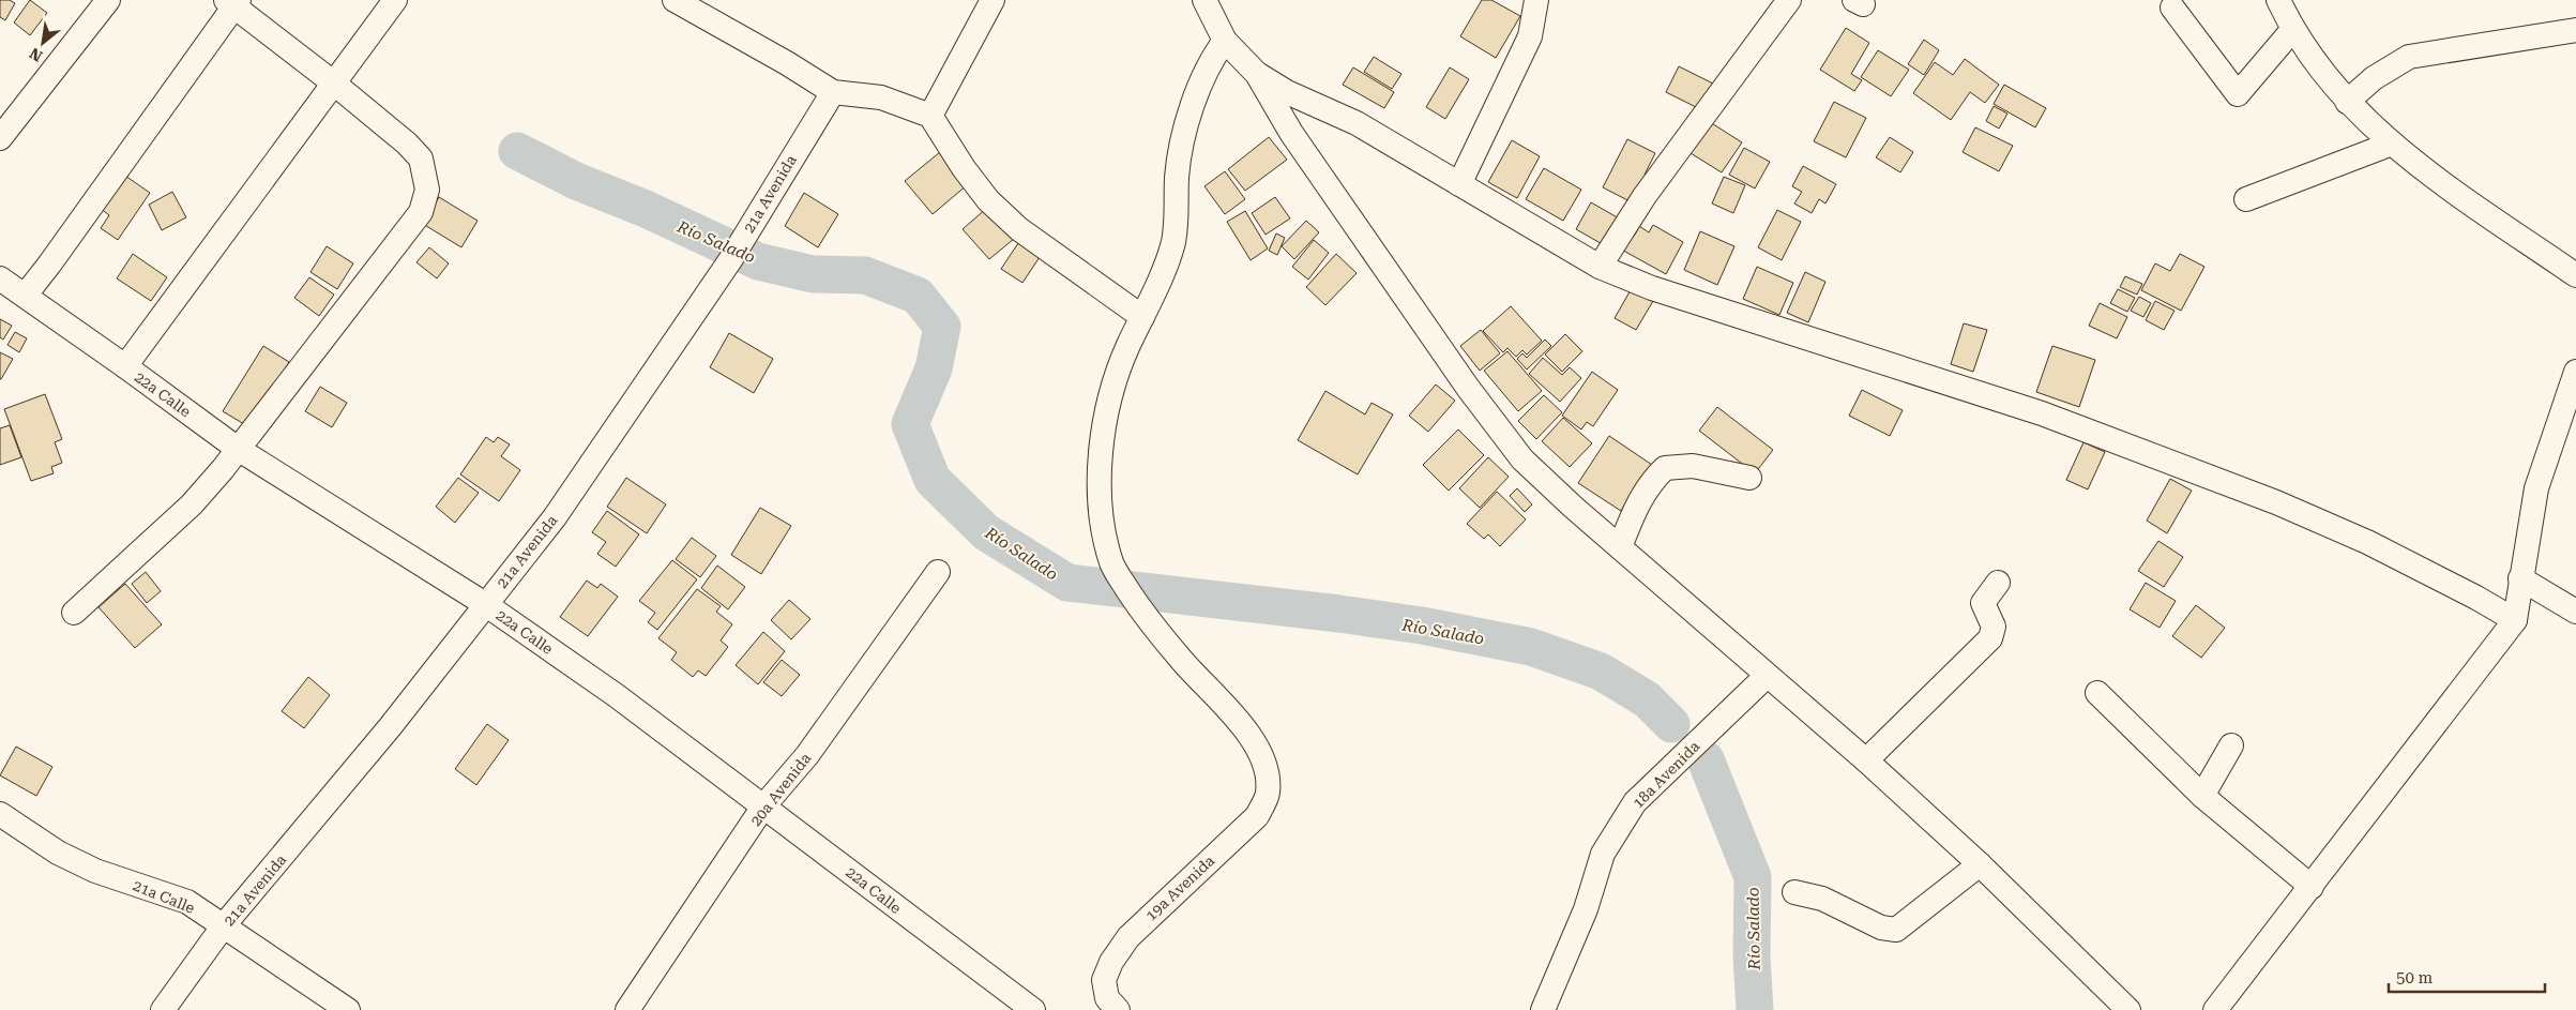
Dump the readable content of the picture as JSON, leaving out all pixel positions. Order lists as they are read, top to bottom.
{
  "streets": {
    "street": [
      "21a Avenida",
      "22a Calle",
      "18a Avenida",
      "20a Avenida",
      "19a Avenida",
      "21a Calle"
    ]
  },
  "crossings": [
    ["21a Avenida", "22a Calle"],
    ["21a Avenida", "21a Calle"],
    ["22a Calle", "20a Avenida"]
  ],
  "water": ["Río Salado"],
  "scale_bar": "50 m",
  "north": "bottom left"
}
